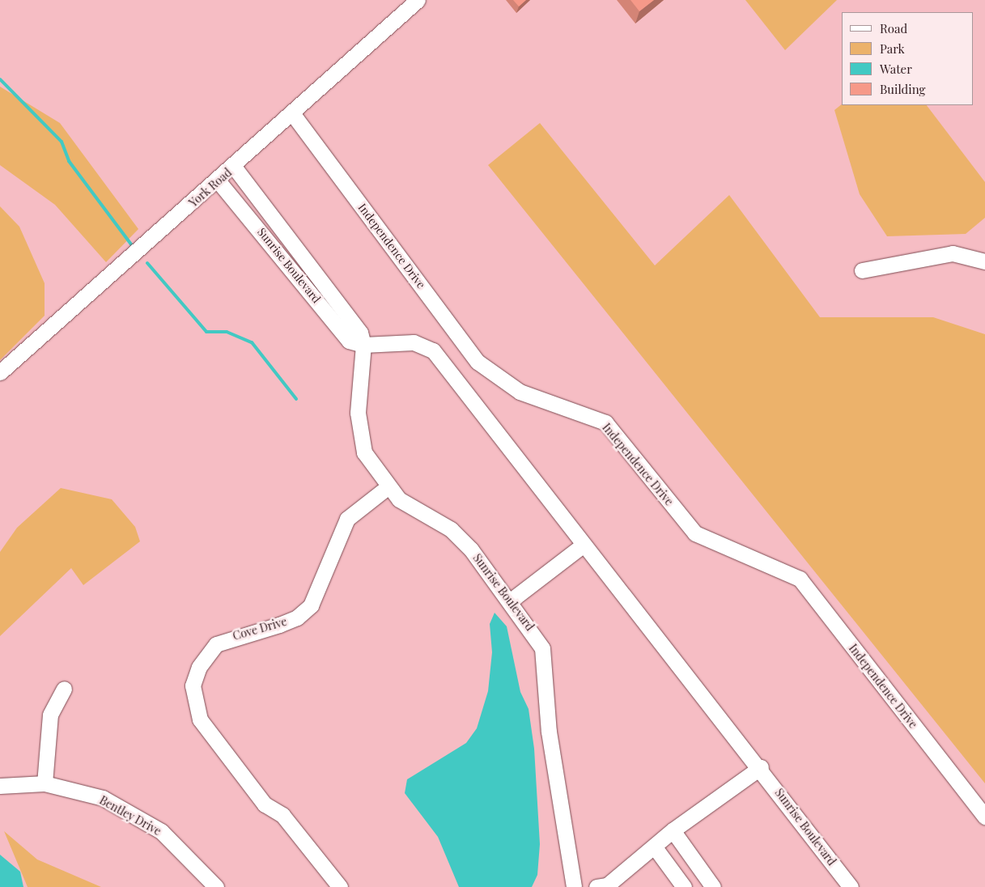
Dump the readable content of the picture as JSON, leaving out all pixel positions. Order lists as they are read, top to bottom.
{
  "streets": {
    "street": [
      "York Road",
      "Independence Drive",
      "Sunrise Boulevard",
      "Cove Drive",
      "Bentley Drive"
    ]
  },
  "crossings": [
    ["York Road", "Independence Drive"],
    ["York Road", "Sunrise Boulevard"],
    ["Sunrise Boulevard", "Cove Drive"]
  ],
  "legend": [
    "Road",
    "Park",
    "Water",
    "Building"
  ]
}
